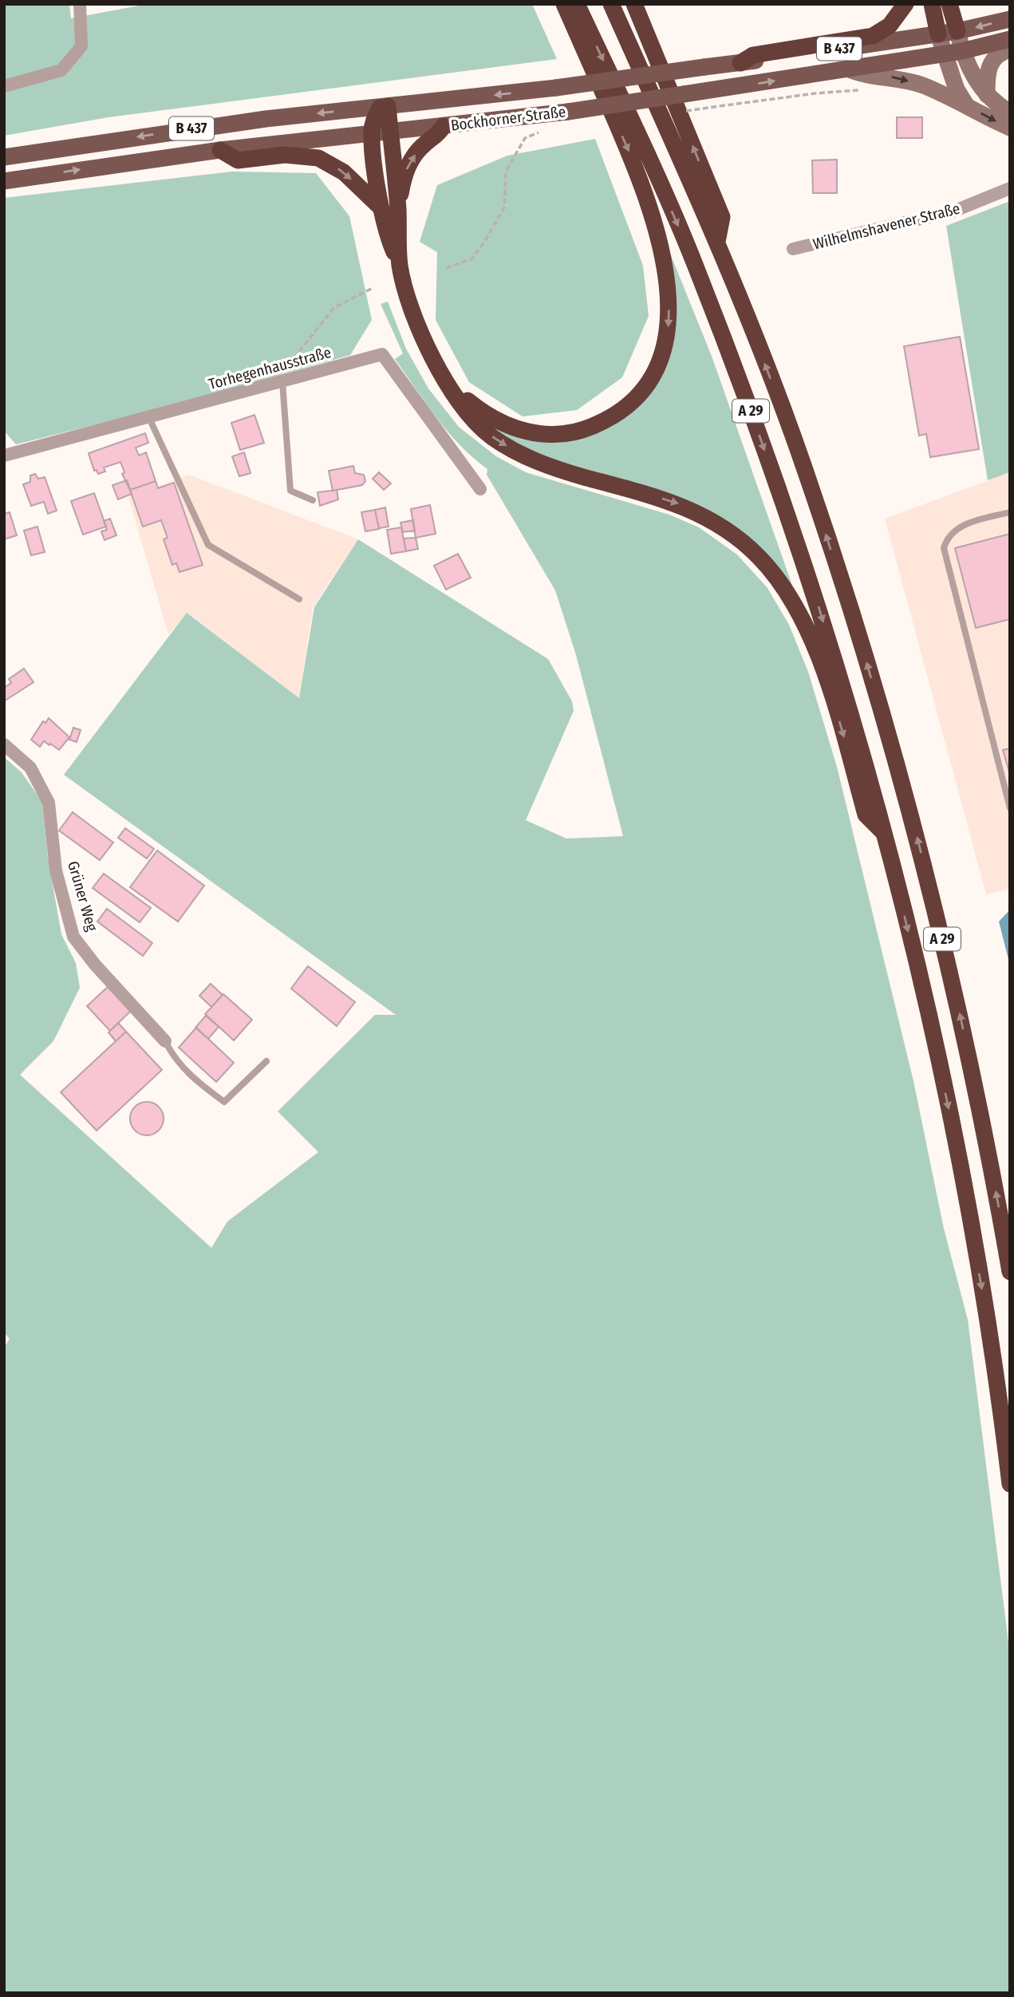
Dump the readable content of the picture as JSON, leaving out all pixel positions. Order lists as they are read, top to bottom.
{
  "streets": {
    "highway": ["A 29"],
    "main road": ["B 437", "Bockhorner Straße"],
    "street": ["Wilhelmshavener Straße", "Torhegenhausstraße", "Grüner Weg"]
  }
}
